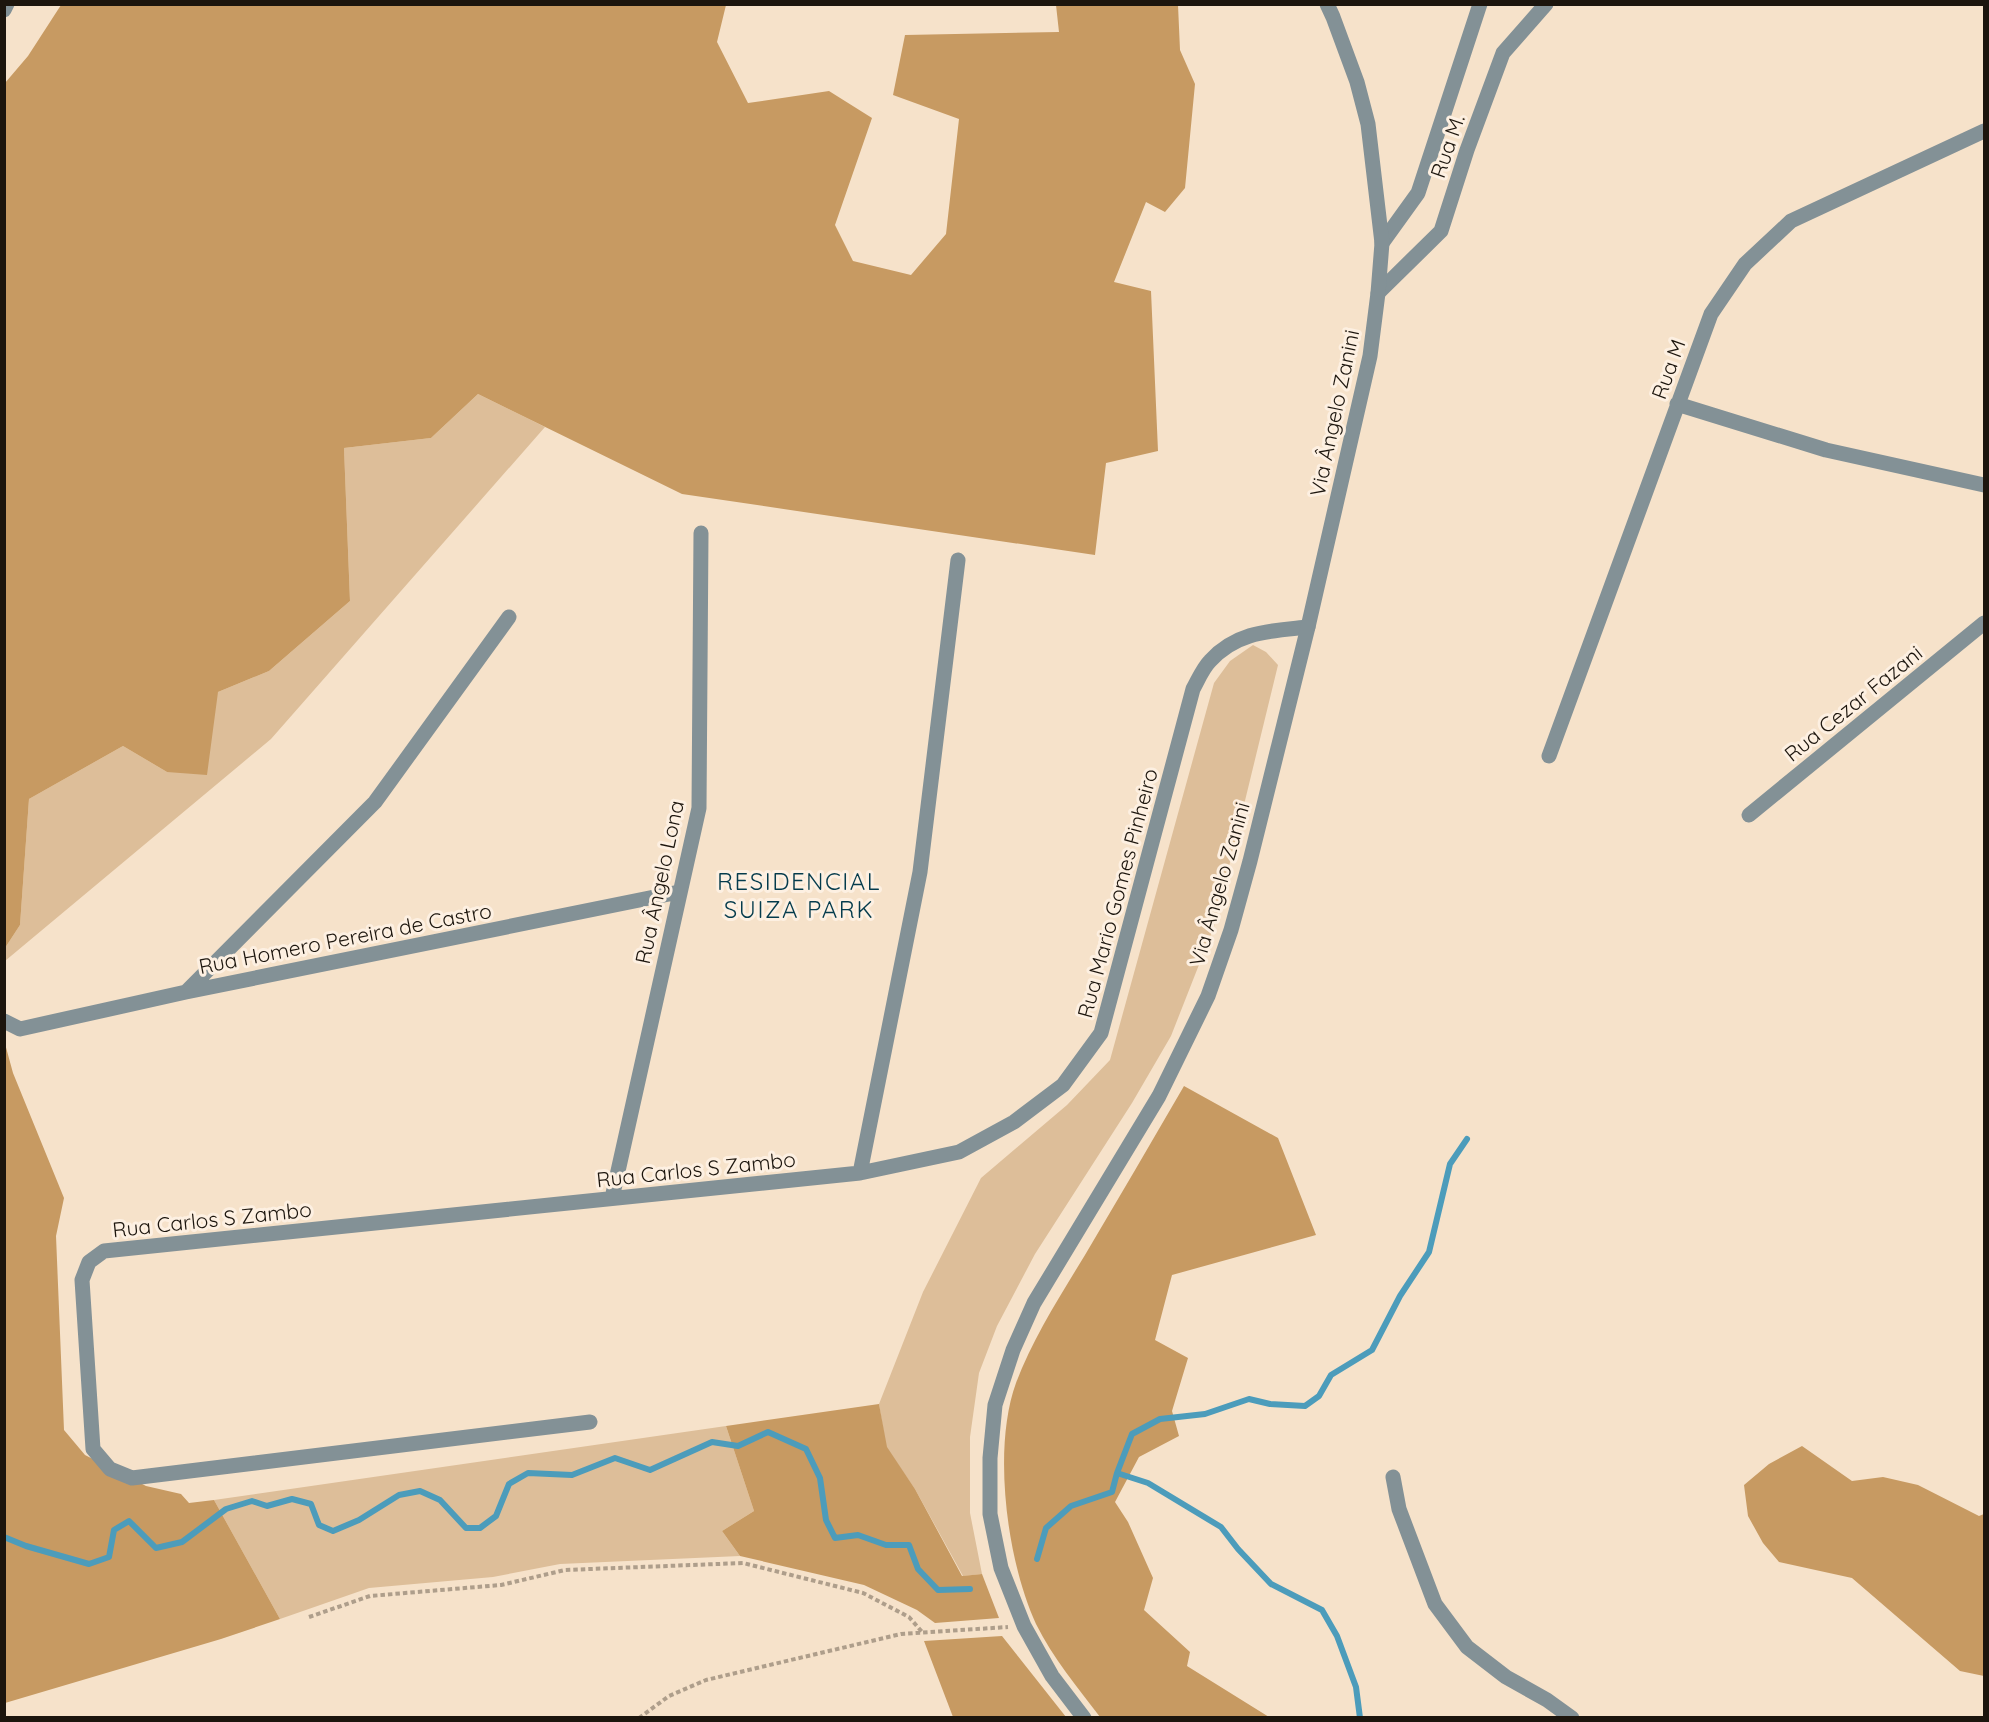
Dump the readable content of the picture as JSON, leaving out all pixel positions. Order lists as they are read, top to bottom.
{
  "streets": {
    "street": [
      "Rua M.",
      "Rua M",
      "Via Ângelo Zanini",
      "Rua Cezar Fazani",
      "Rua Ângelo Lona",
      "Rua Mario Gomes Pinheiro",
      "Rua Homero Pereira de Castro",
      "Rua Carlos S Zambo"
    ]
  },
  "crossings": [
    ["Rua M.", "Via Ângelo Zanini"],
    ["Via Ângelo Zanini", "Rua Mario Gomes Pinheiro"],
    ["Rua Ângelo Lona", "Rua Homero Pereira de Castro"],
    ["Rua Ângelo Lona", "Rua Carlos S Zambo"],
    ["Rua Mario Gomes Pinheiro", "Rua Carlos S Zambo"]
  ],
  "districts": ["RESIDENCIAL SUIZA PARK"]
}
